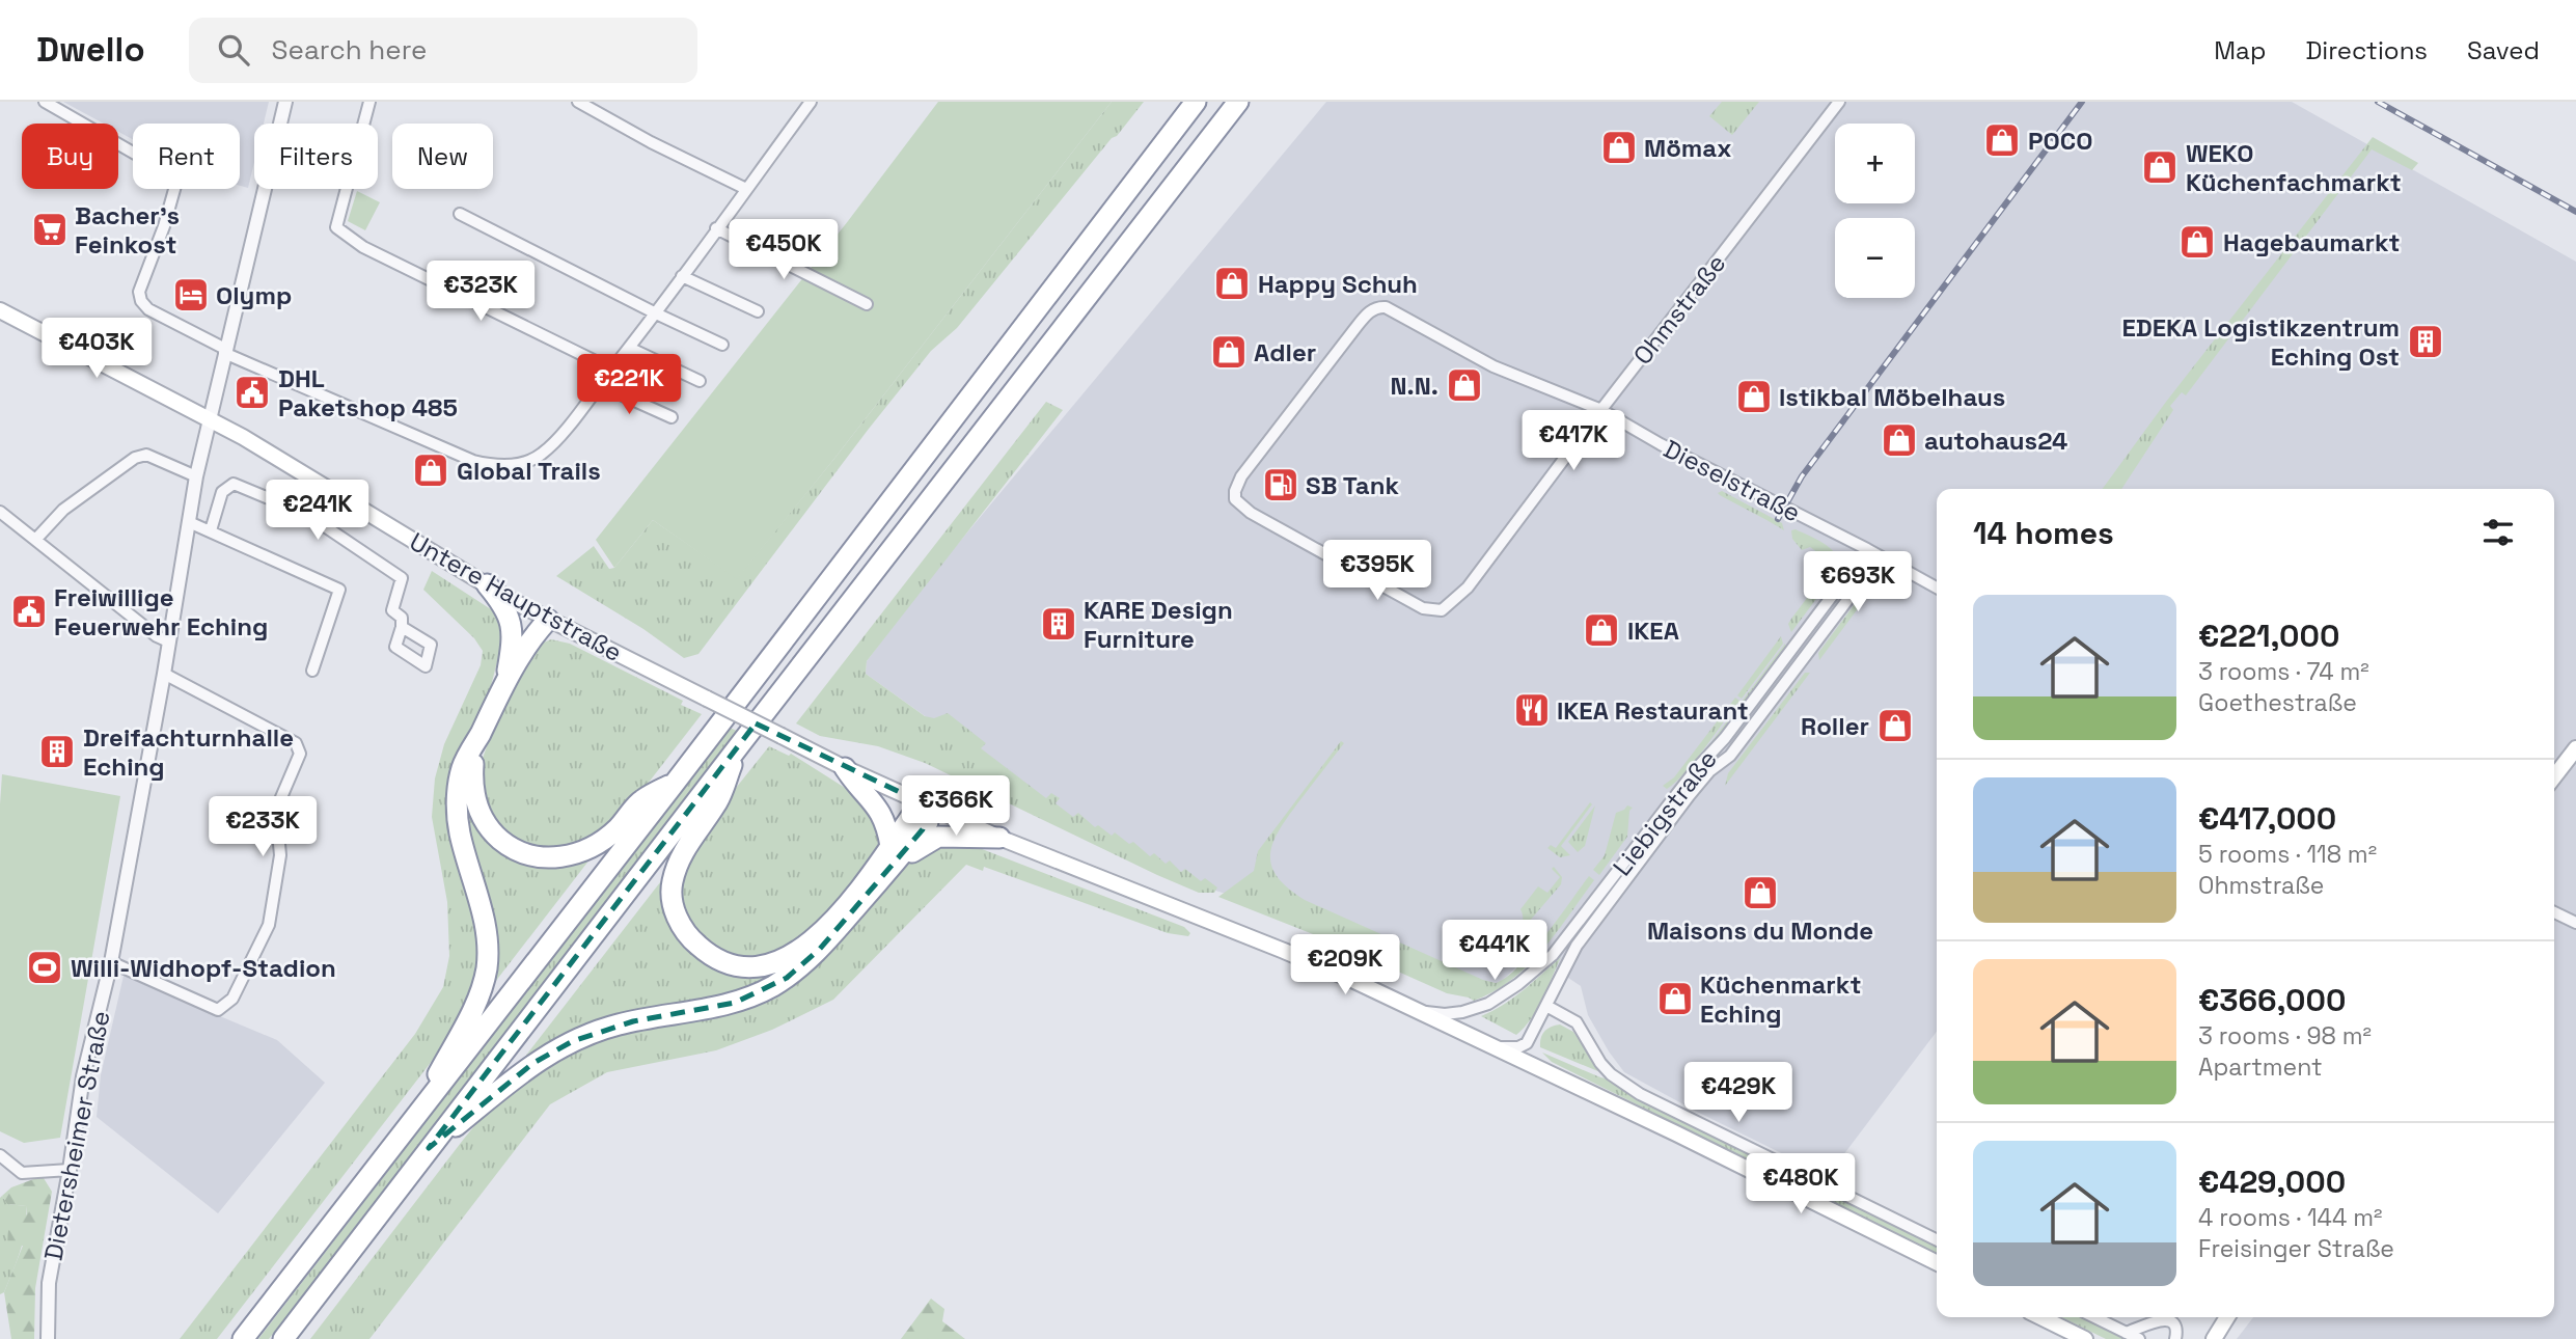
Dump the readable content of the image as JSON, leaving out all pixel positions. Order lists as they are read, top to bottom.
{
  "streets": {
    "main road": ["Untere Hauptstraße"],
    "street": [
      "Ohmstraße",
      "Dieselstraße",
      "Liebigstraße",
      "Dietersheimer Straße"
    ]
  },
  "crossings": [
    ["Ohmstraße", "Dieselstraße"],
    ["Dieselstraße", "Liebigstraße"],
    ["Untere Hauptstraße", "Liebigstraße"],
    ["Untere Hauptstraße", "Dietersheimer Straße"]
  ],
  "places": {
    "shop": [
      "POCO",
      "Mömax",
      "WEKO Küchenfachmarkt",
      "Hagebaumarkt",
      "Happy Schuh",
      "Adler",
      "N.N.",
      "Istikbal Möbelhaus",
      "autohaus24",
      "Global Trails",
      "IKEA",
      "Roller",
      "Maisons du Monde",
      "Küchenmarkt Eching"
    ],
    "supermarket": ["Bacher's Feinkost"],
    "hotel": ["Olymp"],
    "building": ["EDEKA Logistikzentrum Eching Ost", "KARE Design Furniture", "Dreifachturnhalle Eching"],
    "public building": ["DHL Paketshop 485", "Freiwillige Feuerwehr Eching"],
    "fuel station": ["SB Tank"],
    "restaurant": ["IKEA Restaurant"],
    "sports": ["Willi-Widhopf-Stadion"]
  },
  "page": {
    "header": "Dwello",
    "search": "Search here",
    "nav": ["Map", "Directions", "Saved"],
    "map_buttons": ["+", "−"],
    "chip": [
      "Buy",
      "Rent",
      "Filters",
      "New"
    ],
    "price": [
      "€450K",
      "€323K",
      "€403K",
      "€221K",
      "€417K",
      "€241K",
      "€395K",
      "€693K",
      "€366K",
      "€233K",
      "€441K",
      "€209K",
      "€429K",
      "€480K"
    ],
    "heading": "14 homes",
    "list": [
      {
        "name": "€221,000",
        "note": "3 rooms · 74 m² · Goethestraße"
      },
      {
        "name": "€417,000",
        "note": "5 rooms · 118 m² · Ohmstraße"
      },
      {
        "name": "€366,000",
        "note": "3 rooms · 98 m² · Apartment"
      },
      {
        "name": "€429,000",
        "note": "4 rooms · 144 m² · Freisinger Straße"
      }
    ]
  }
}
